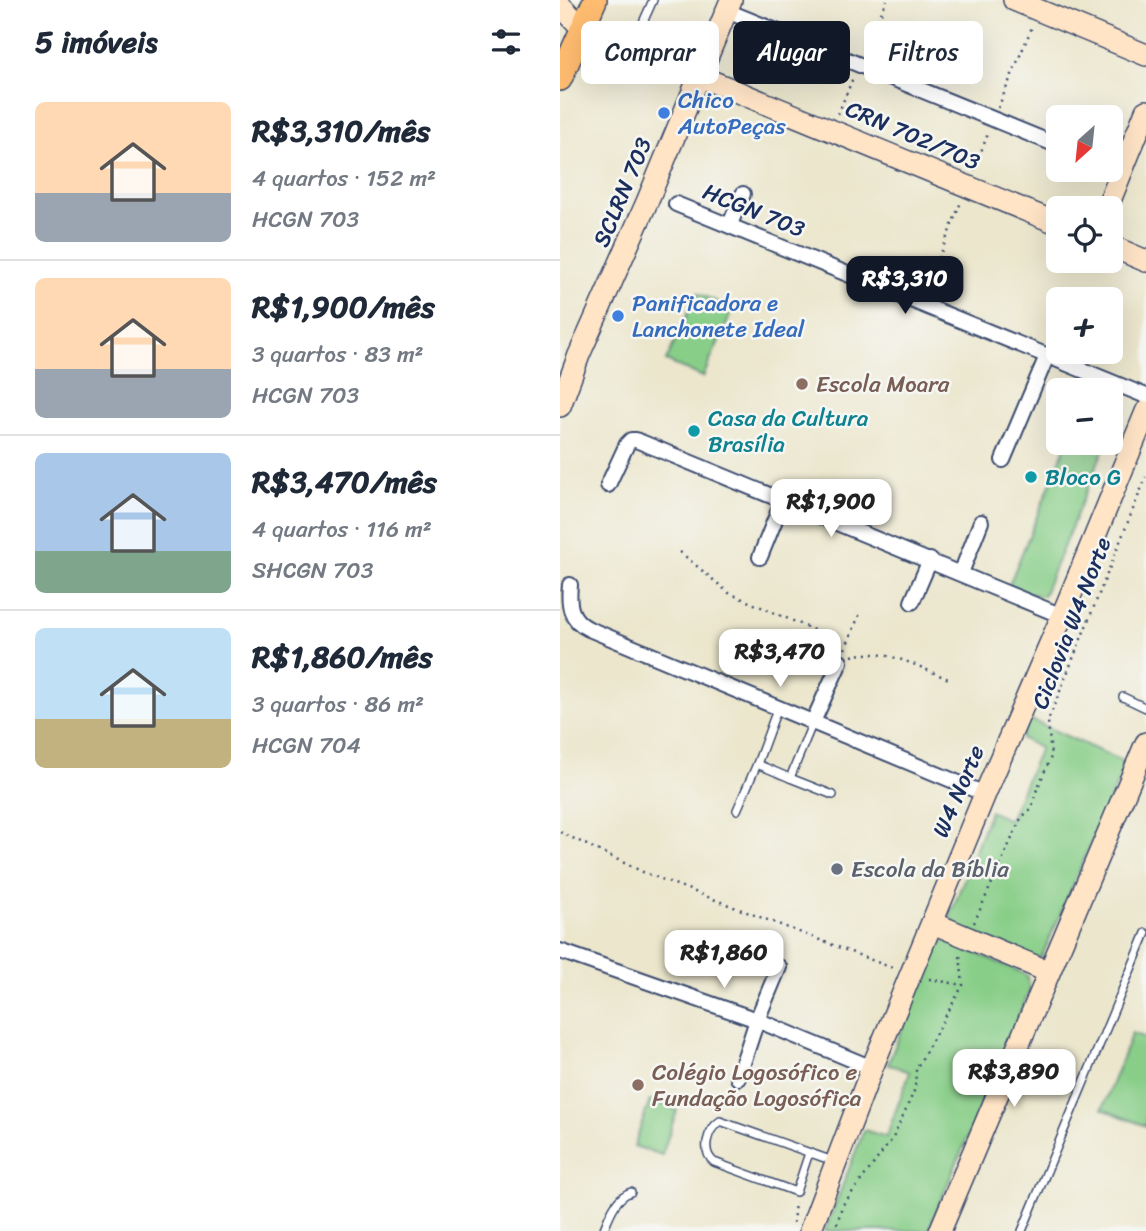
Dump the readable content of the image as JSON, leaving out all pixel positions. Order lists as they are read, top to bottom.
{
  "streets": {
    "main road": ["CRN 702/703", "SCLRN 703", "W4 Norte"],
    "street": ["HCGN 703"],
    "path": ["Ciclovia W4 Norte"]
  },
  "places": [
    "Chico AutoPeças",
    "Panificadora e Lanchonete Ideal",
    "Escola Moara",
    "Casa da Cultura Brasília",
    "Bloco G",
    "Escola da Bíblia",
    "Colégio Logosófico e Fundação Logosófica"
  ],
  "north": "bottom left",
  "page": {
    "heading": "5 imóveis",
    "chip": ["Comprar", "Alugar", "Filtros"],
    "list": [
      {
        "name": "R$3,310/mês",
        "note": "4 quartos · 152 m² · HCGN 703"
      },
      {
        "name": "R$1,900/mês",
        "note": "3 quartos · 83 m² · HCGN 703"
      },
      {
        "name": "R$3,470/mês",
        "note": "4 quartos · 116 m² · SHCGN 703"
      },
      {
        "name": "R$1,860/mês",
        "note": "3 quartos · 86 m² · HCGN 704"
      }
    ],
    "map_buttons": ["+", "−"],
    "price": [
      "R$3,310",
      "R$1,900",
      "R$3,470",
      "R$1,860",
      "R$3,890"
    ]
  }
}
